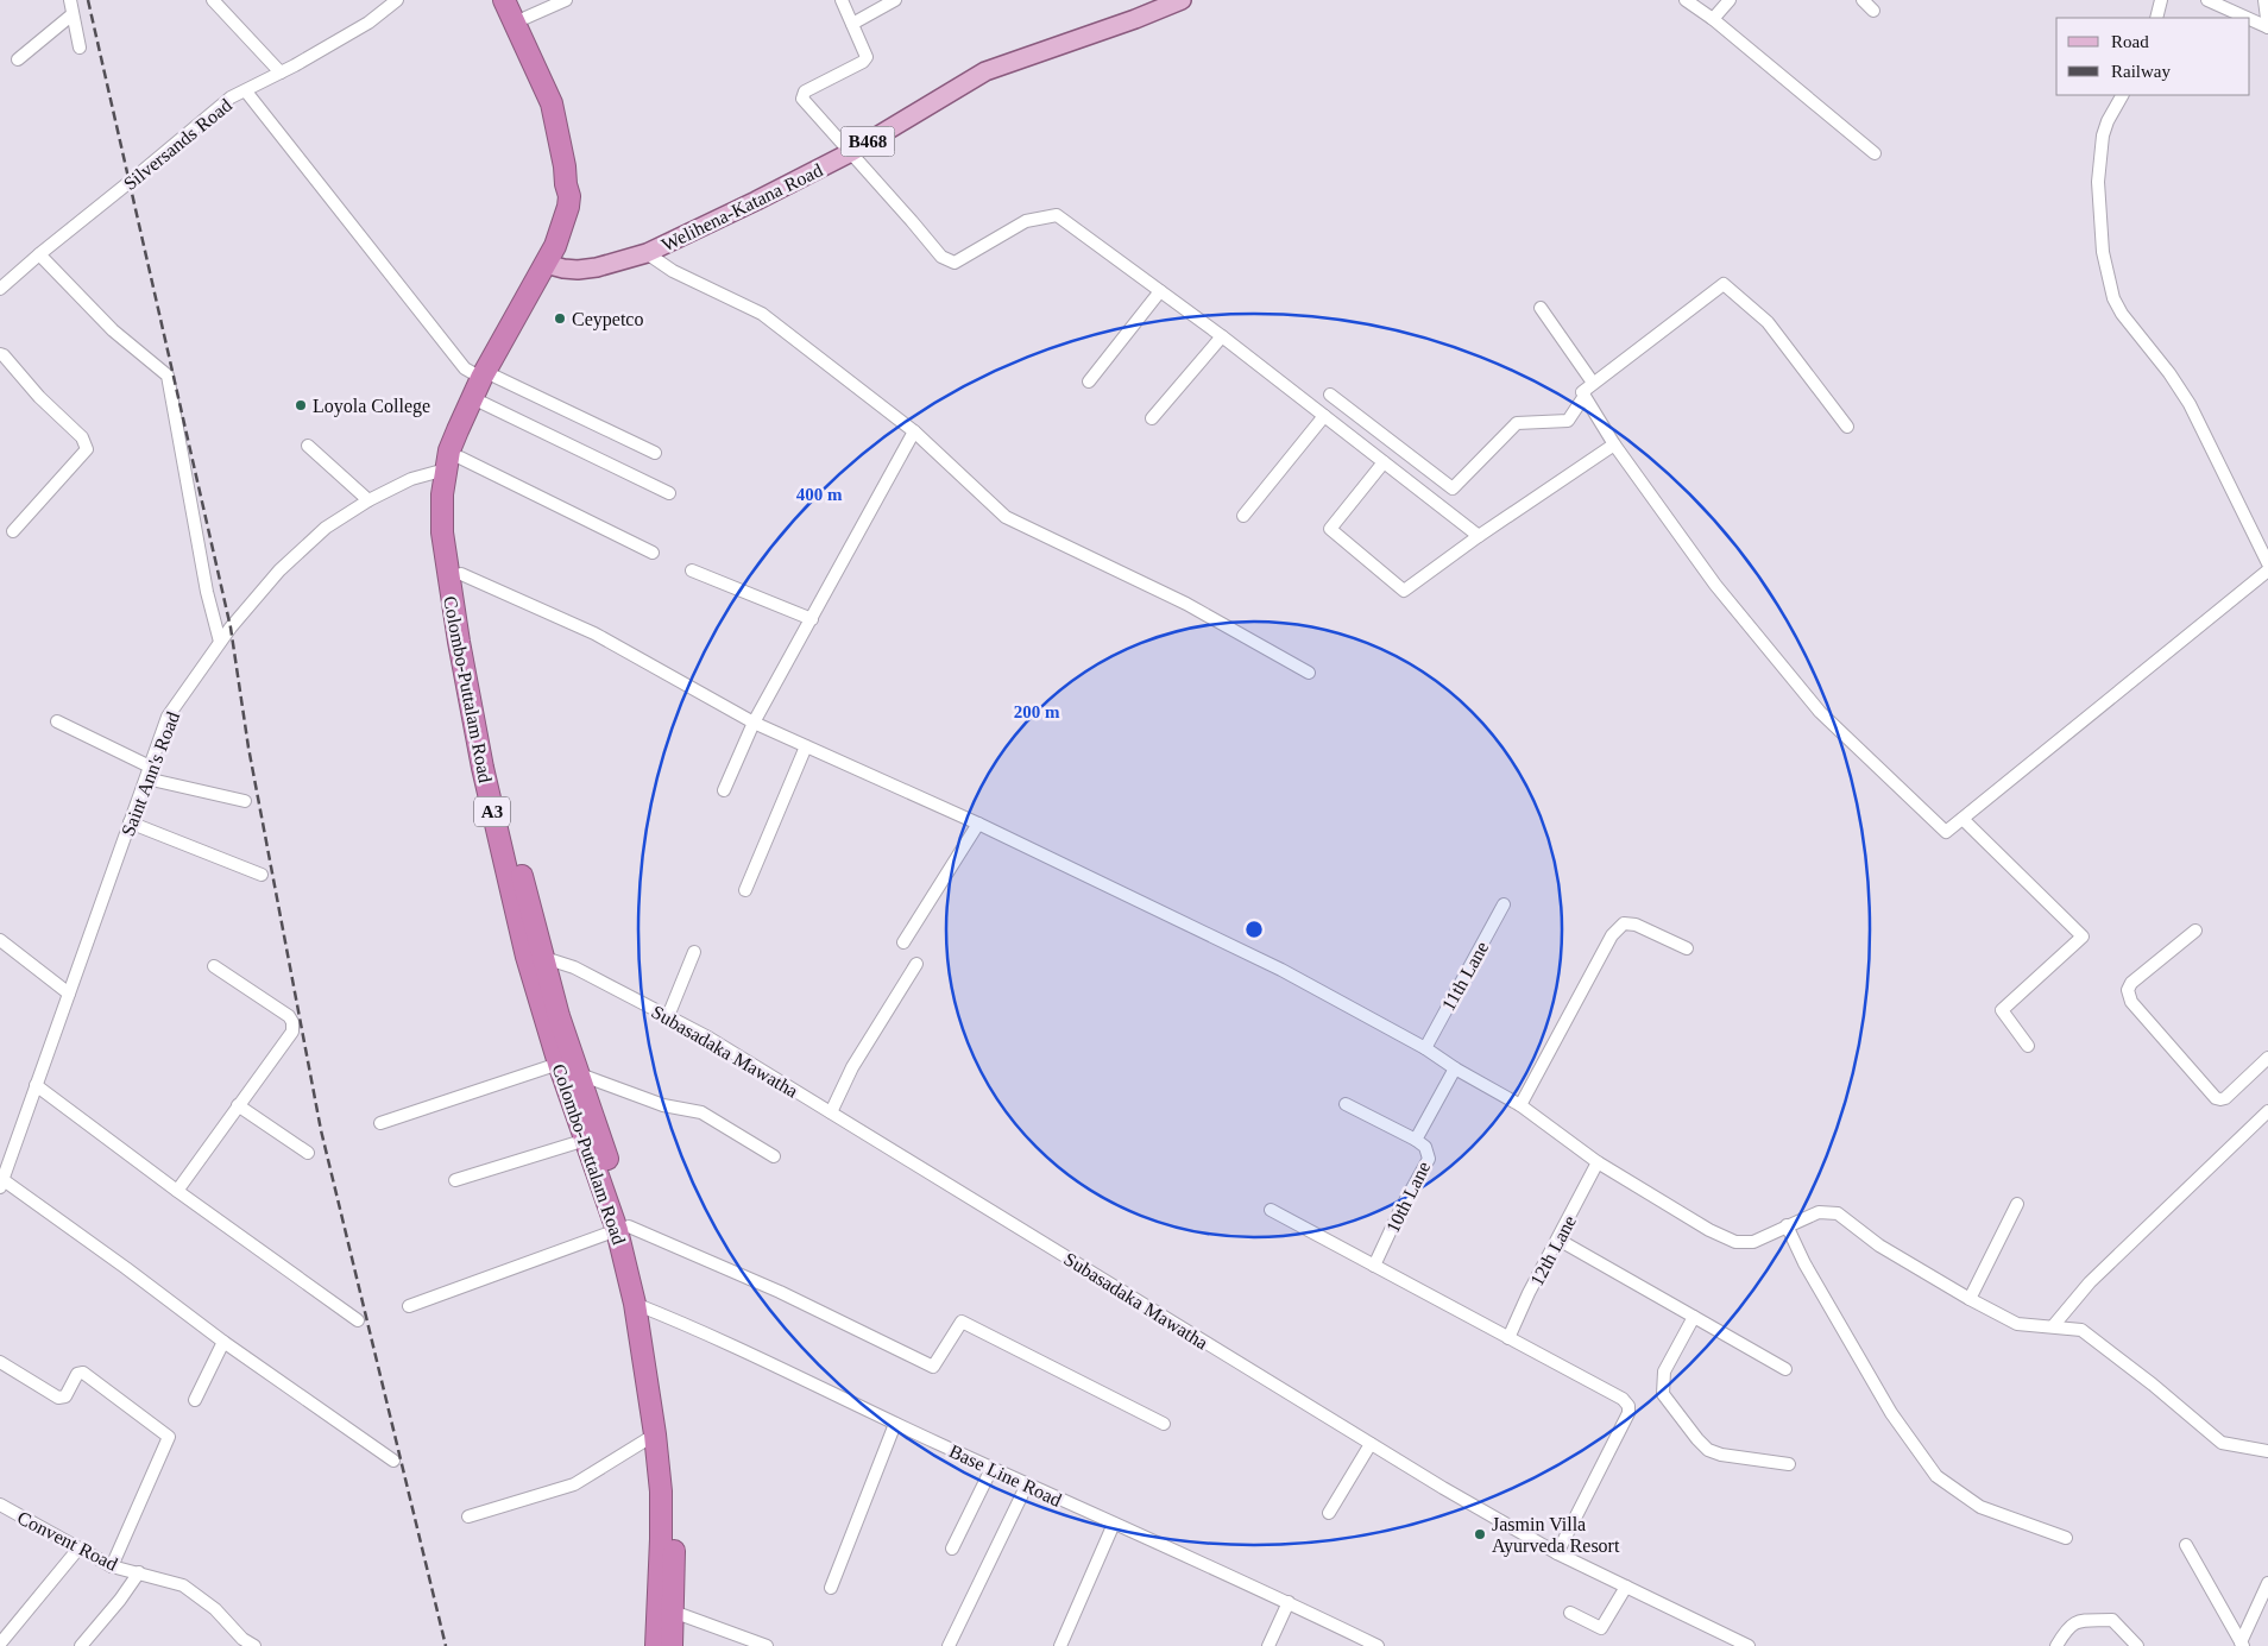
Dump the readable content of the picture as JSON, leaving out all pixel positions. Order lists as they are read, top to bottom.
{
  "streets": {
    "highway": ["Colombo-Puttalam Road", "A3"],
    "main road": ["B468", "Welihena-Katana Road"],
    "street": [
      "Silversands Road",
      "Saint Ann's Road",
      "11th Lane",
      "Subasadaka Mawatha",
      "10th Lane",
      "12th Lane",
      "Base Line Road",
      "Convent Road"
    ]
  },
  "crossings": [
    ["Welihena-Katana Road", "Colombo-Puttalam Road"],
    ["Colombo-Puttalam Road", "Saint Ann's Road"],
    ["Colombo-Puttalam Road", "Subasadaka Mawatha"],
    ["Colombo-Puttalam Road", "Base Line Road"]
  ],
  "places": ["Ceypetco", "Loyola College", "Jasmin Villa Ayurveda Resort"],
  "legend": ["Road", "Railway"],
  "rings": ["400 m", "200 m"]
}
